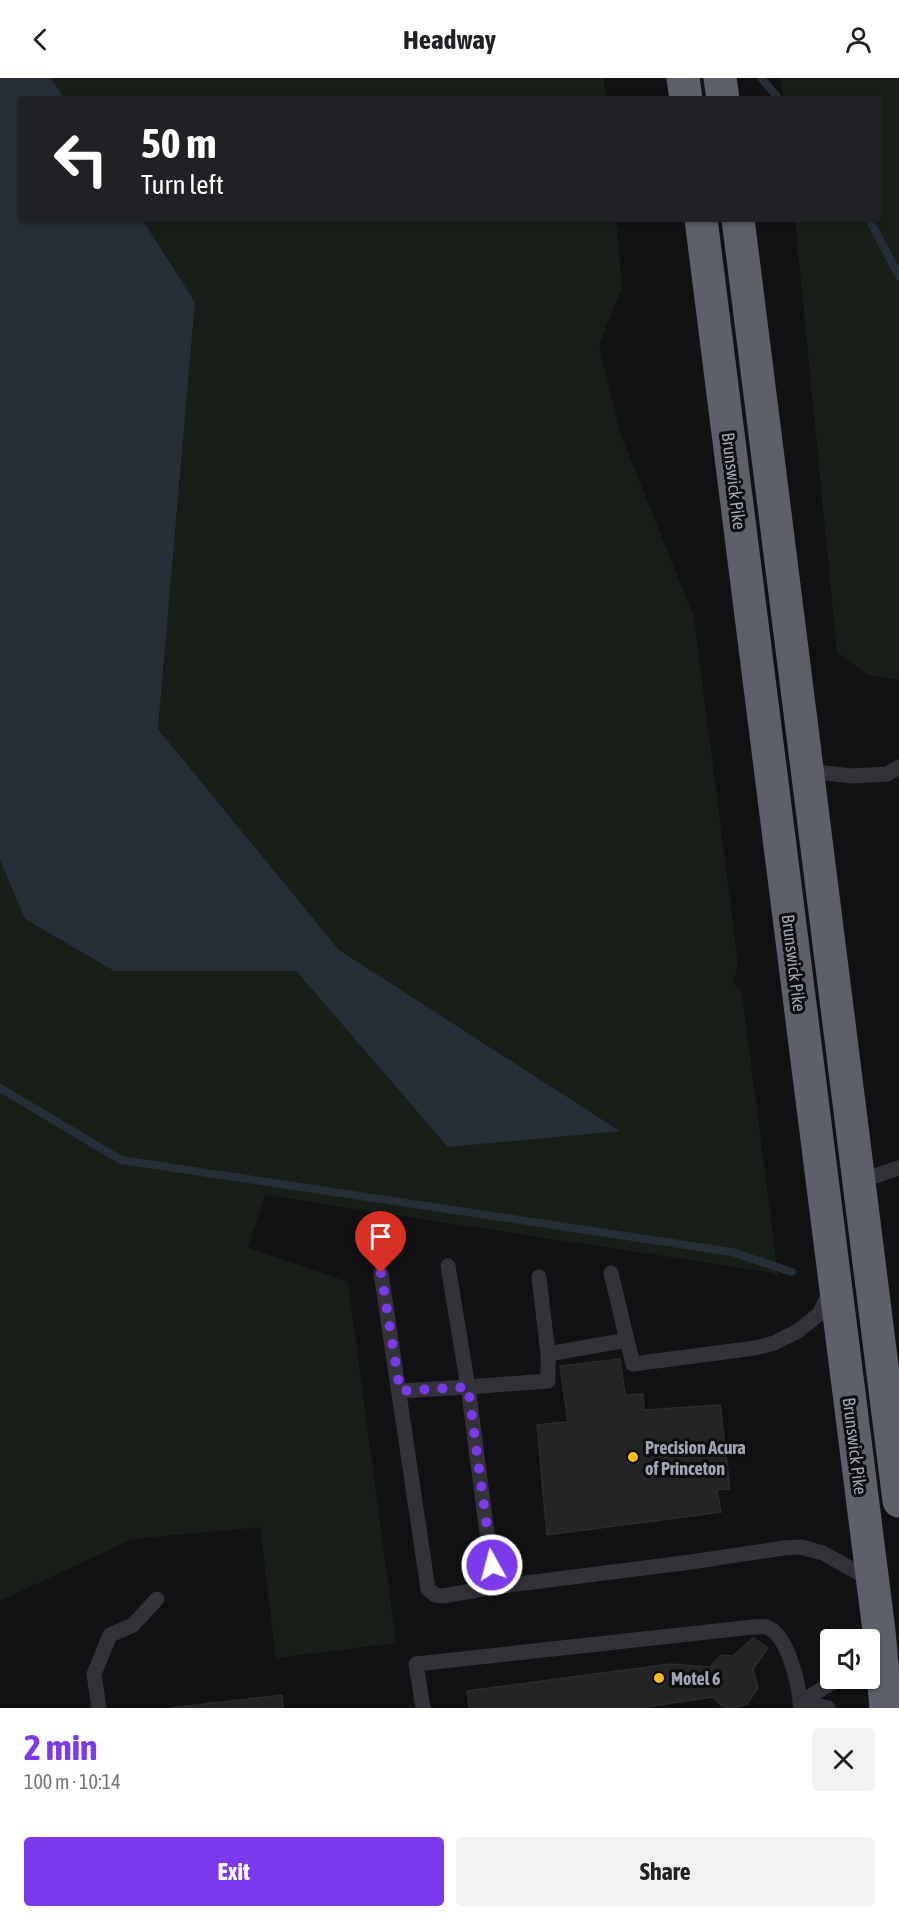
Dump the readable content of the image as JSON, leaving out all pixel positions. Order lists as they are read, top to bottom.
{
  "streets": {
    "highway": ["Brunswick Pike"]
  },
  "places": ["Precision Acura of Princeton", "Motel 6"],
  "page": {
    "header": "Headway",
    "turn": ["50 m", "Turn left"],
    "heading": ["2 min", "100 m · 10:14"],
    "buttons": ["Exit", "Share"]
  }
}
